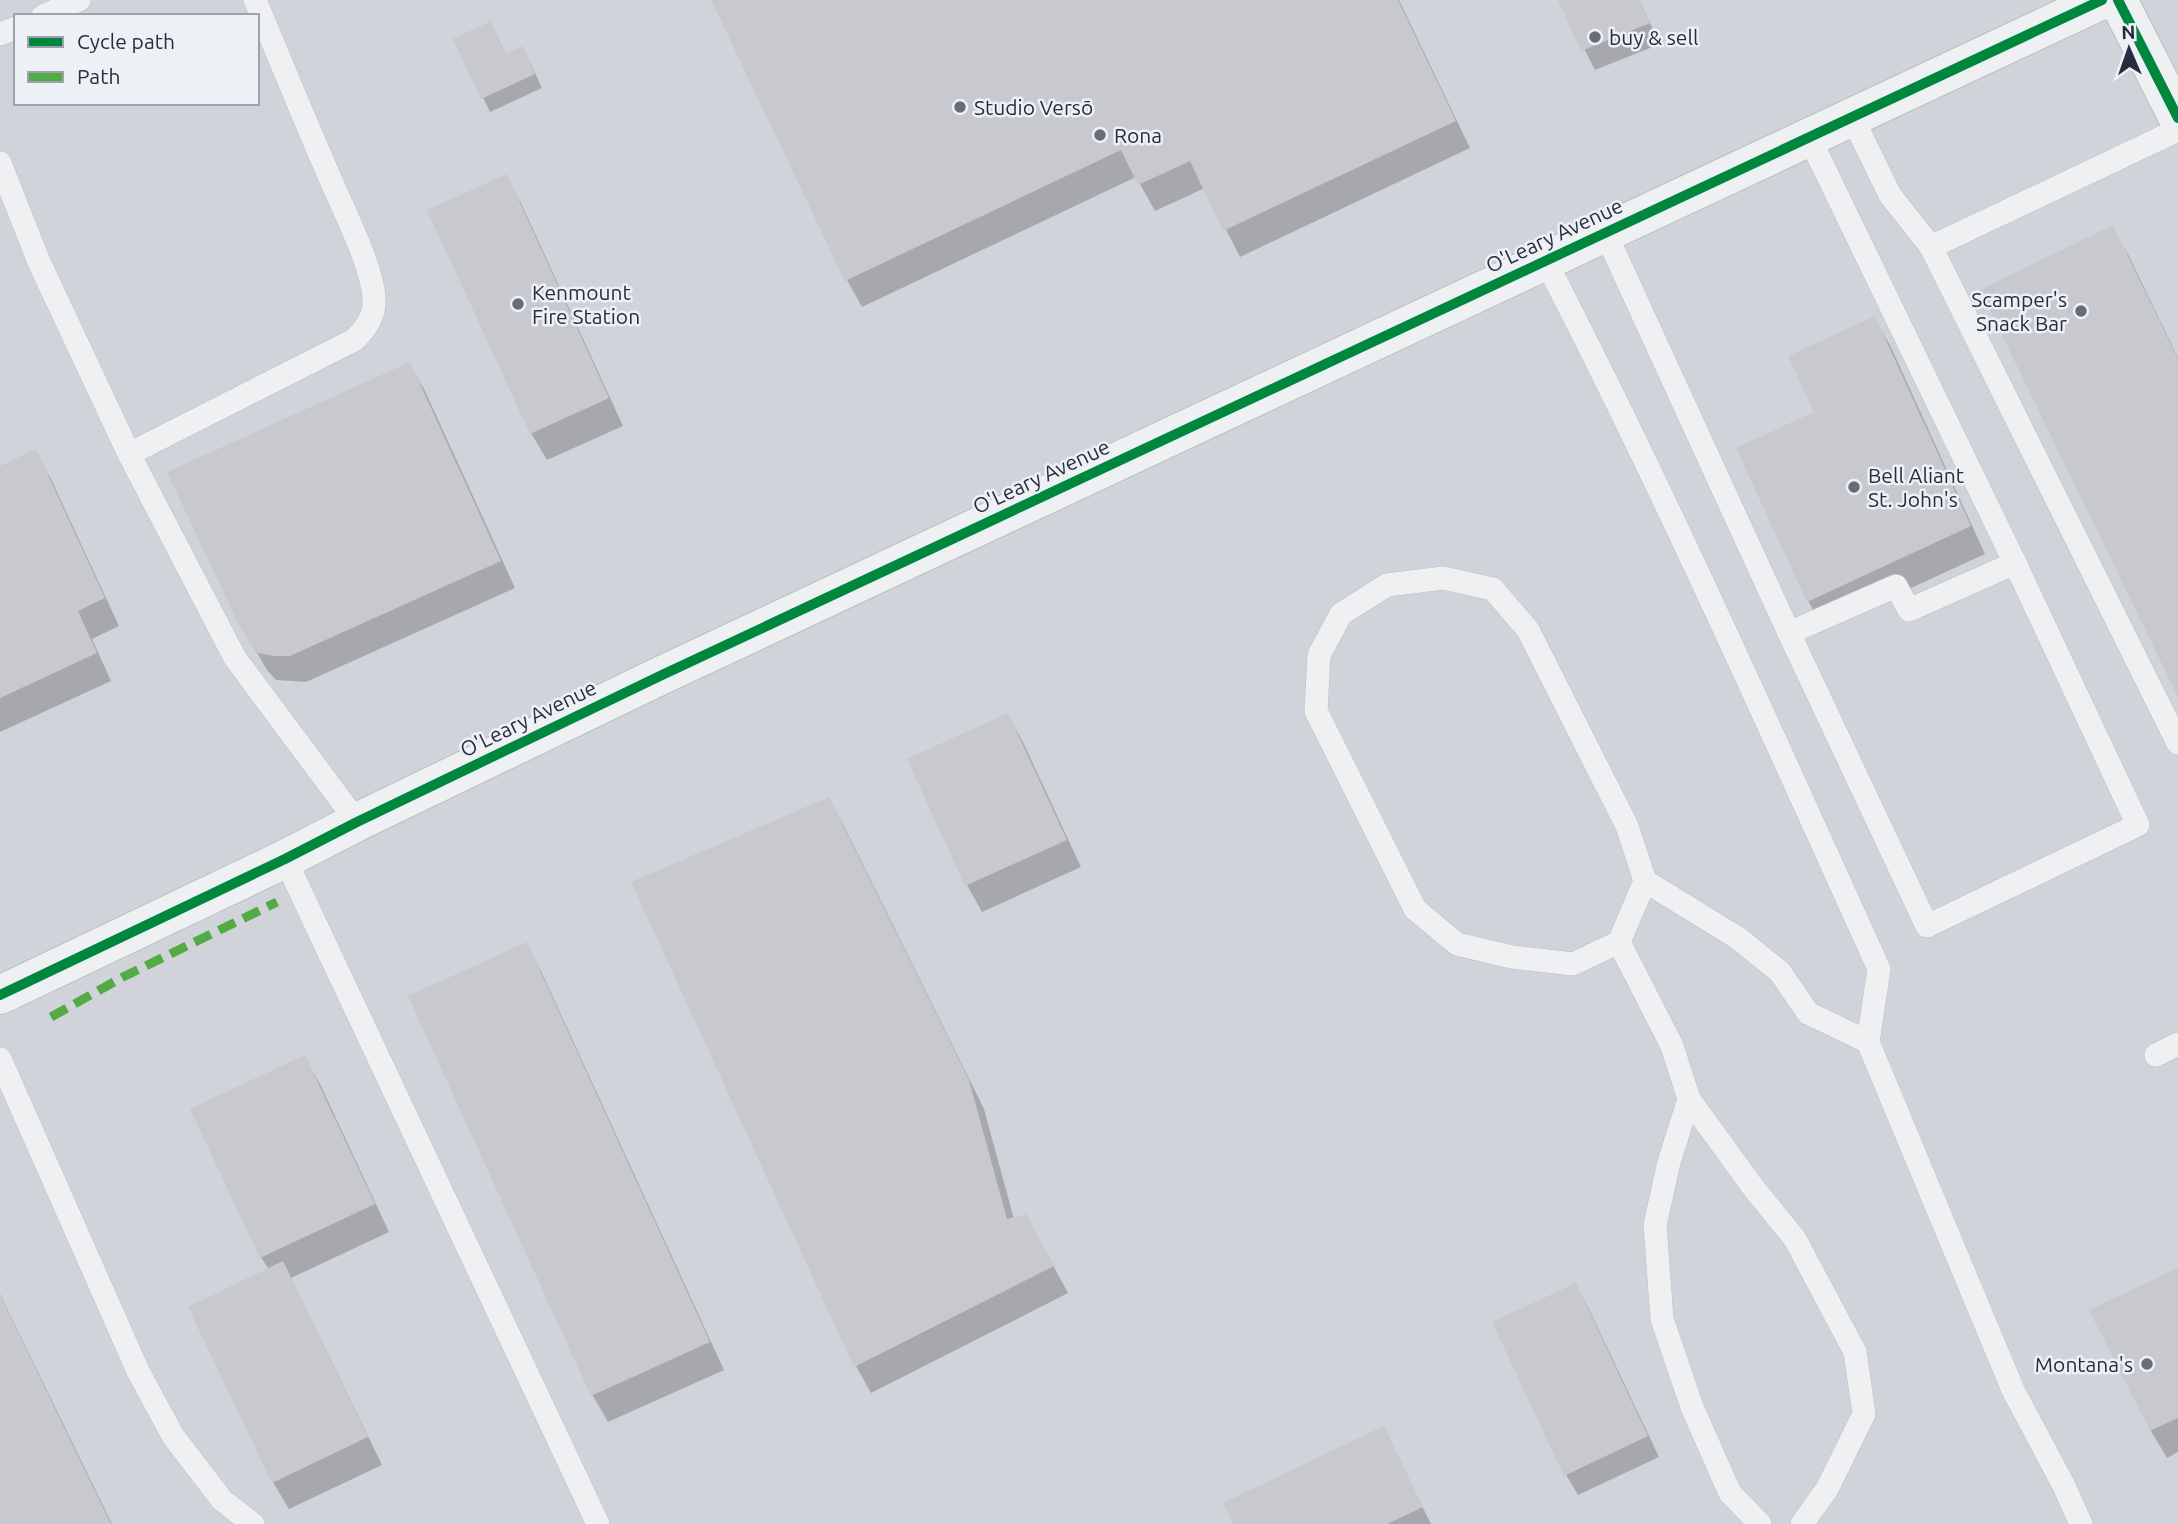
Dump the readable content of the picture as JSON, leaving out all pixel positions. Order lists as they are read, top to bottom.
{
  "streets": {
    "street": ["O'Leary Avenue"]
  },
  "places": [
    "buy & sell",
    "Studio Versō",
    "Rona",
    "Kenmount Fire Station",
    "Scamper's Snack Bar",
    "Bell Aliant St. John's",
    "Montana's"
  ],
  "legend": ["Cycle path", "Path"],
  "north": "top"
}
